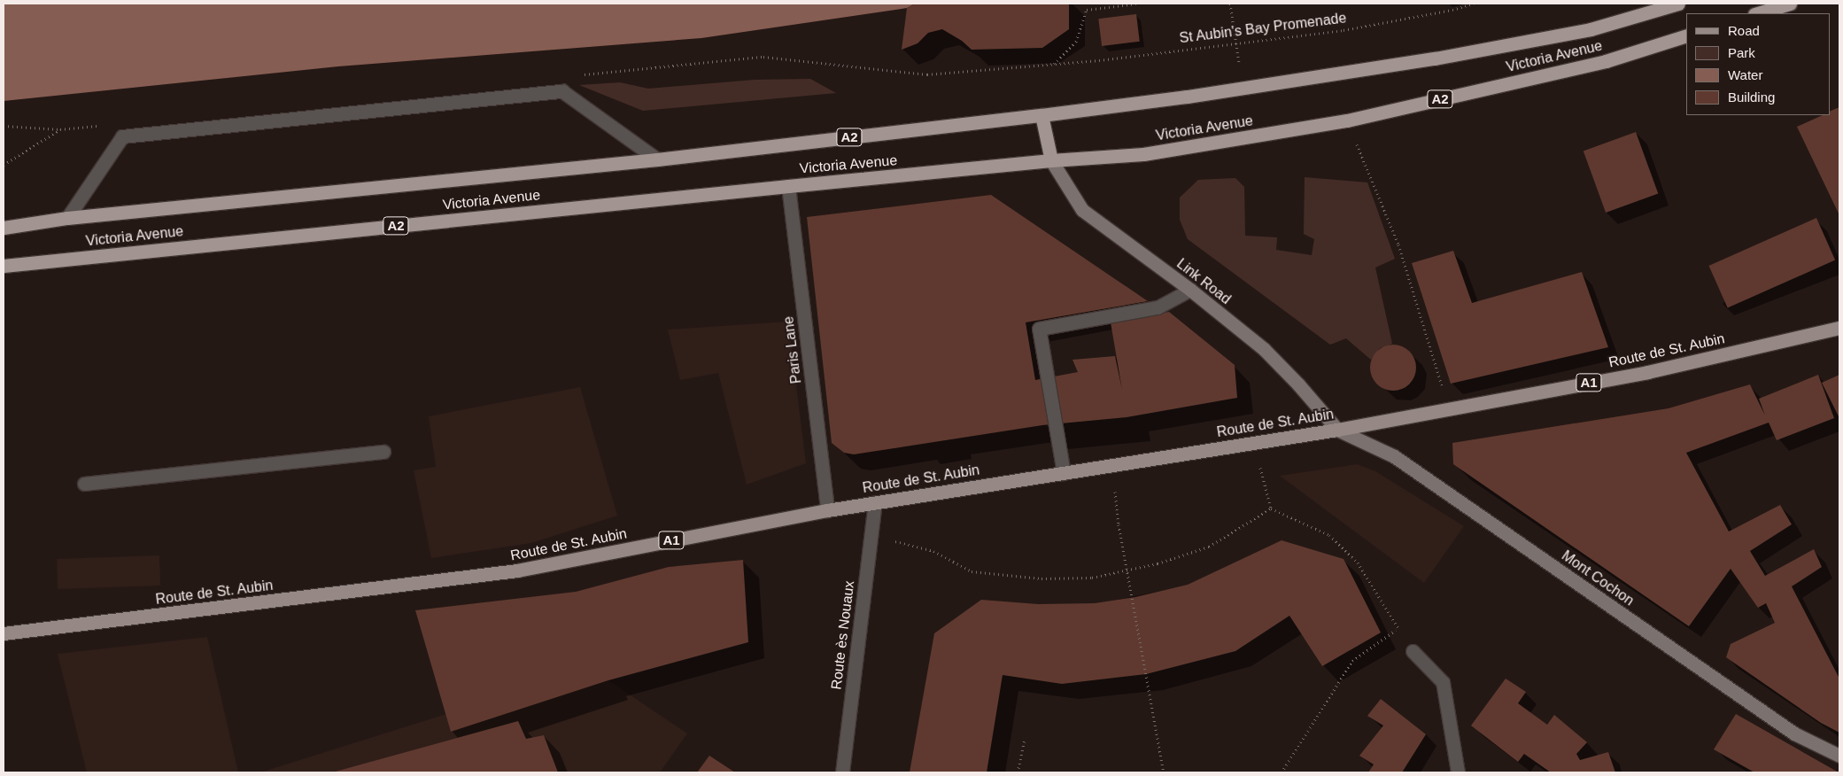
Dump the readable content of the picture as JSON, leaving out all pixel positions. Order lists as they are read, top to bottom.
{
  "streets": {
    "highway": ["Victoria Avenue", "A2"],
    "main road": [
      "Link Road",
      "Route de St. Aubin",
      "A1",
      "Mont Cochon"
    ],
    "street": ["Paris Lane", "Route ès Nouaux"],
    "path": ["St Aubin's Bay Promenade"]
  },
  "crossings": [
    ["Victoria Avenue", "Link Road"],
    ["Victoria Avenue", "Paris Lane"],
    ["Link Road", "Route de St. Aubin"],
    ["Link Road", "Mont Cochon"],
    ["Paris Lane", "Route de St. Aubin"],
    ["Route de St. Aubin", "Mont Cochon"],
    ["Route de St. Aubin", "Route ès Nouaux"]
  ],
  "legend": [
    "Road",
    "Park",
    "Water",
    "Building"
  ]
}
